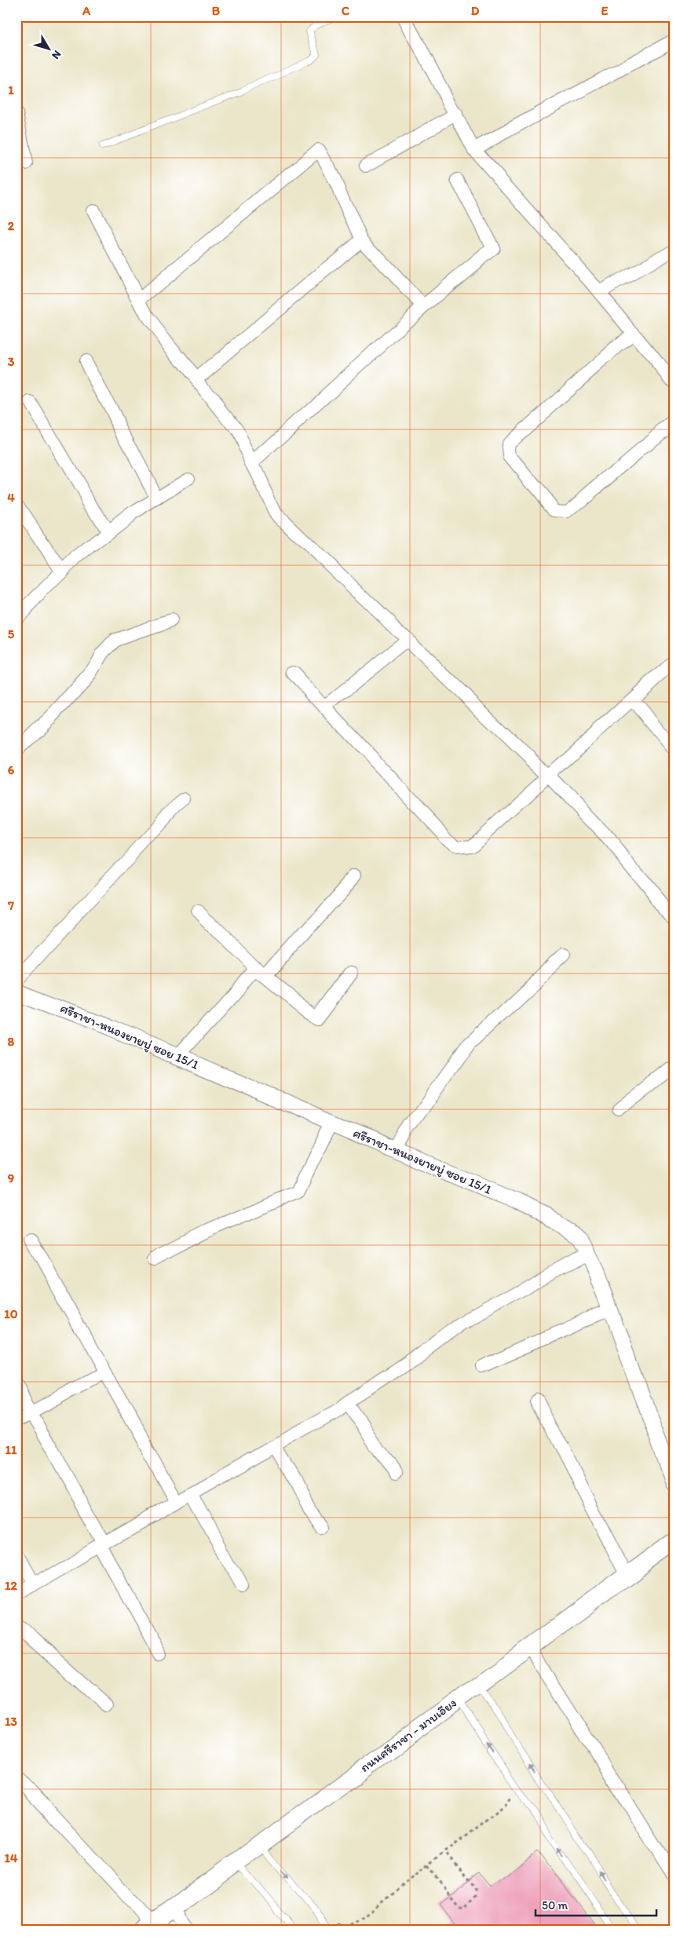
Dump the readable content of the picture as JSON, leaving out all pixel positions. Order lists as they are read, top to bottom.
{
  "streets": {
    "main road": ["ถนนศรีราชา - มาบเอียง"],
    "street": ["ศรีราชา-หนองยายบู่ ซอย 15/1"]
  },
  "scale_bar": "50 m",
  "north": "bottom right",
  "grid": {
    "columns": [
      "A",
      "B",
      "C",
      "D",
      "E"
    ],
    "rows": [
      "1",
      "2",
      "3",
      "4",
      "5",
      "6",
      "7",
      "8",
      "9",
      "10",
      "11",
      "12",
      "13",
      "14"
    ]
  }
}
